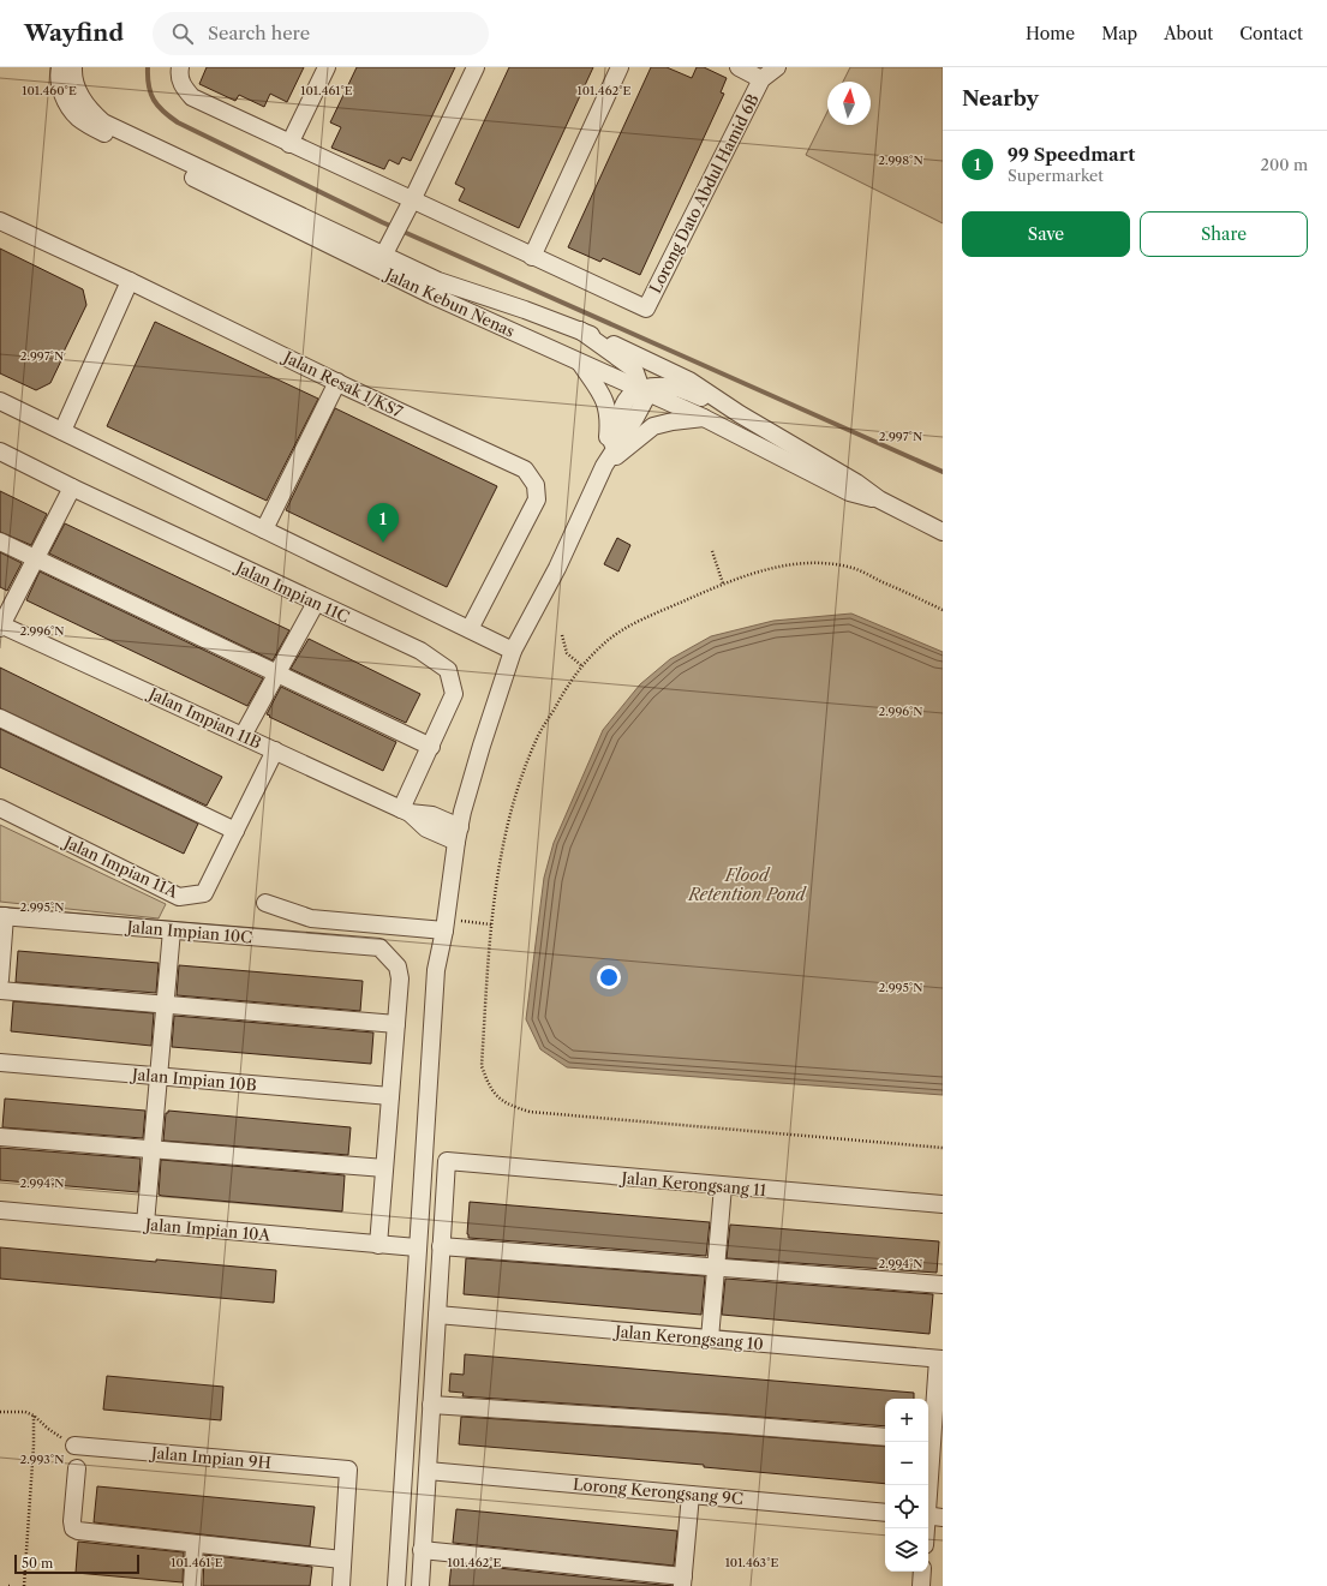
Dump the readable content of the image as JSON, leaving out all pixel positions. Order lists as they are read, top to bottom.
{
  "streets": {
    "street": [
      "Lorong Dato Abdul Hamid 6B",
      "Jalan Kebun Nenas",
      "Jalan Resak 1/KS7",
      "Jalan Impian 11C",
      "Jalan Impian 11B",
      "Jalan Impian 11A",
      "Jalan Impian 10C",
      "Jalan Impian 10B",
      "Jalan Kerongsang 11",
      "Jalan Impian 10A",
      "Jalan Kerongsang 10",
      "Jalan Impian 9H",
      "Lorong Kerongsang 9C"
    ]
  },
  "crossings": [
    ["Jalan Impian 11C", "Jalan Impian 11B"],
    ["Jalan Impian 11B", "Jalan Impian 11A"]
  ],
  "water": ["Flood Retention Pond"],
  "scale_bar": "50 m",
  "north": "top",
  "page": {
    "header": "Wayfind",
    "search": "Search here",
    "nav": [
      "Home",
      "Map",
      "About",
      "Contact"
    ],
    "heading": "Nearby",
    "list": [
      {
        "mark": "1",
        "name": "99 Speedmart",
        "note": "Supermarket",
        "value": "200 m"
      }
    ],
    "buttons": ["Save", "Share"],
    "pins": "1",
    "map_buttons": ["+", "−"],
    "scale": "50 m"
  },
  "coordinates": [
    "101.460°E",
    "101.461°E",
    "101.462°E",
    "2.998°N",
    "2.997°N",
    "2.996°N",
    "2.995°N",
    "2.994°N",
    "2.993°N",
    "101.463°E"
  ]
}
